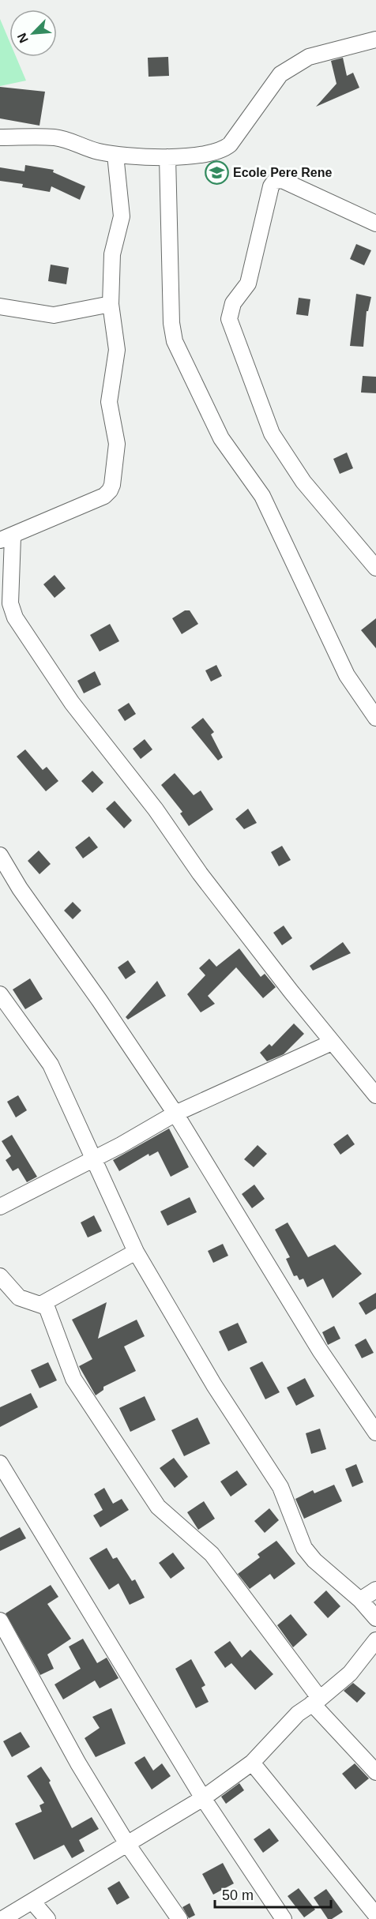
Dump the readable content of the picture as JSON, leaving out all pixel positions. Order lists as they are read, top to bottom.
{
  "places": {
    "school or university": ["Ecole Pere Rene"]
  },
  "scale_bar": "50 m",
  "north": "bottom left"
}
